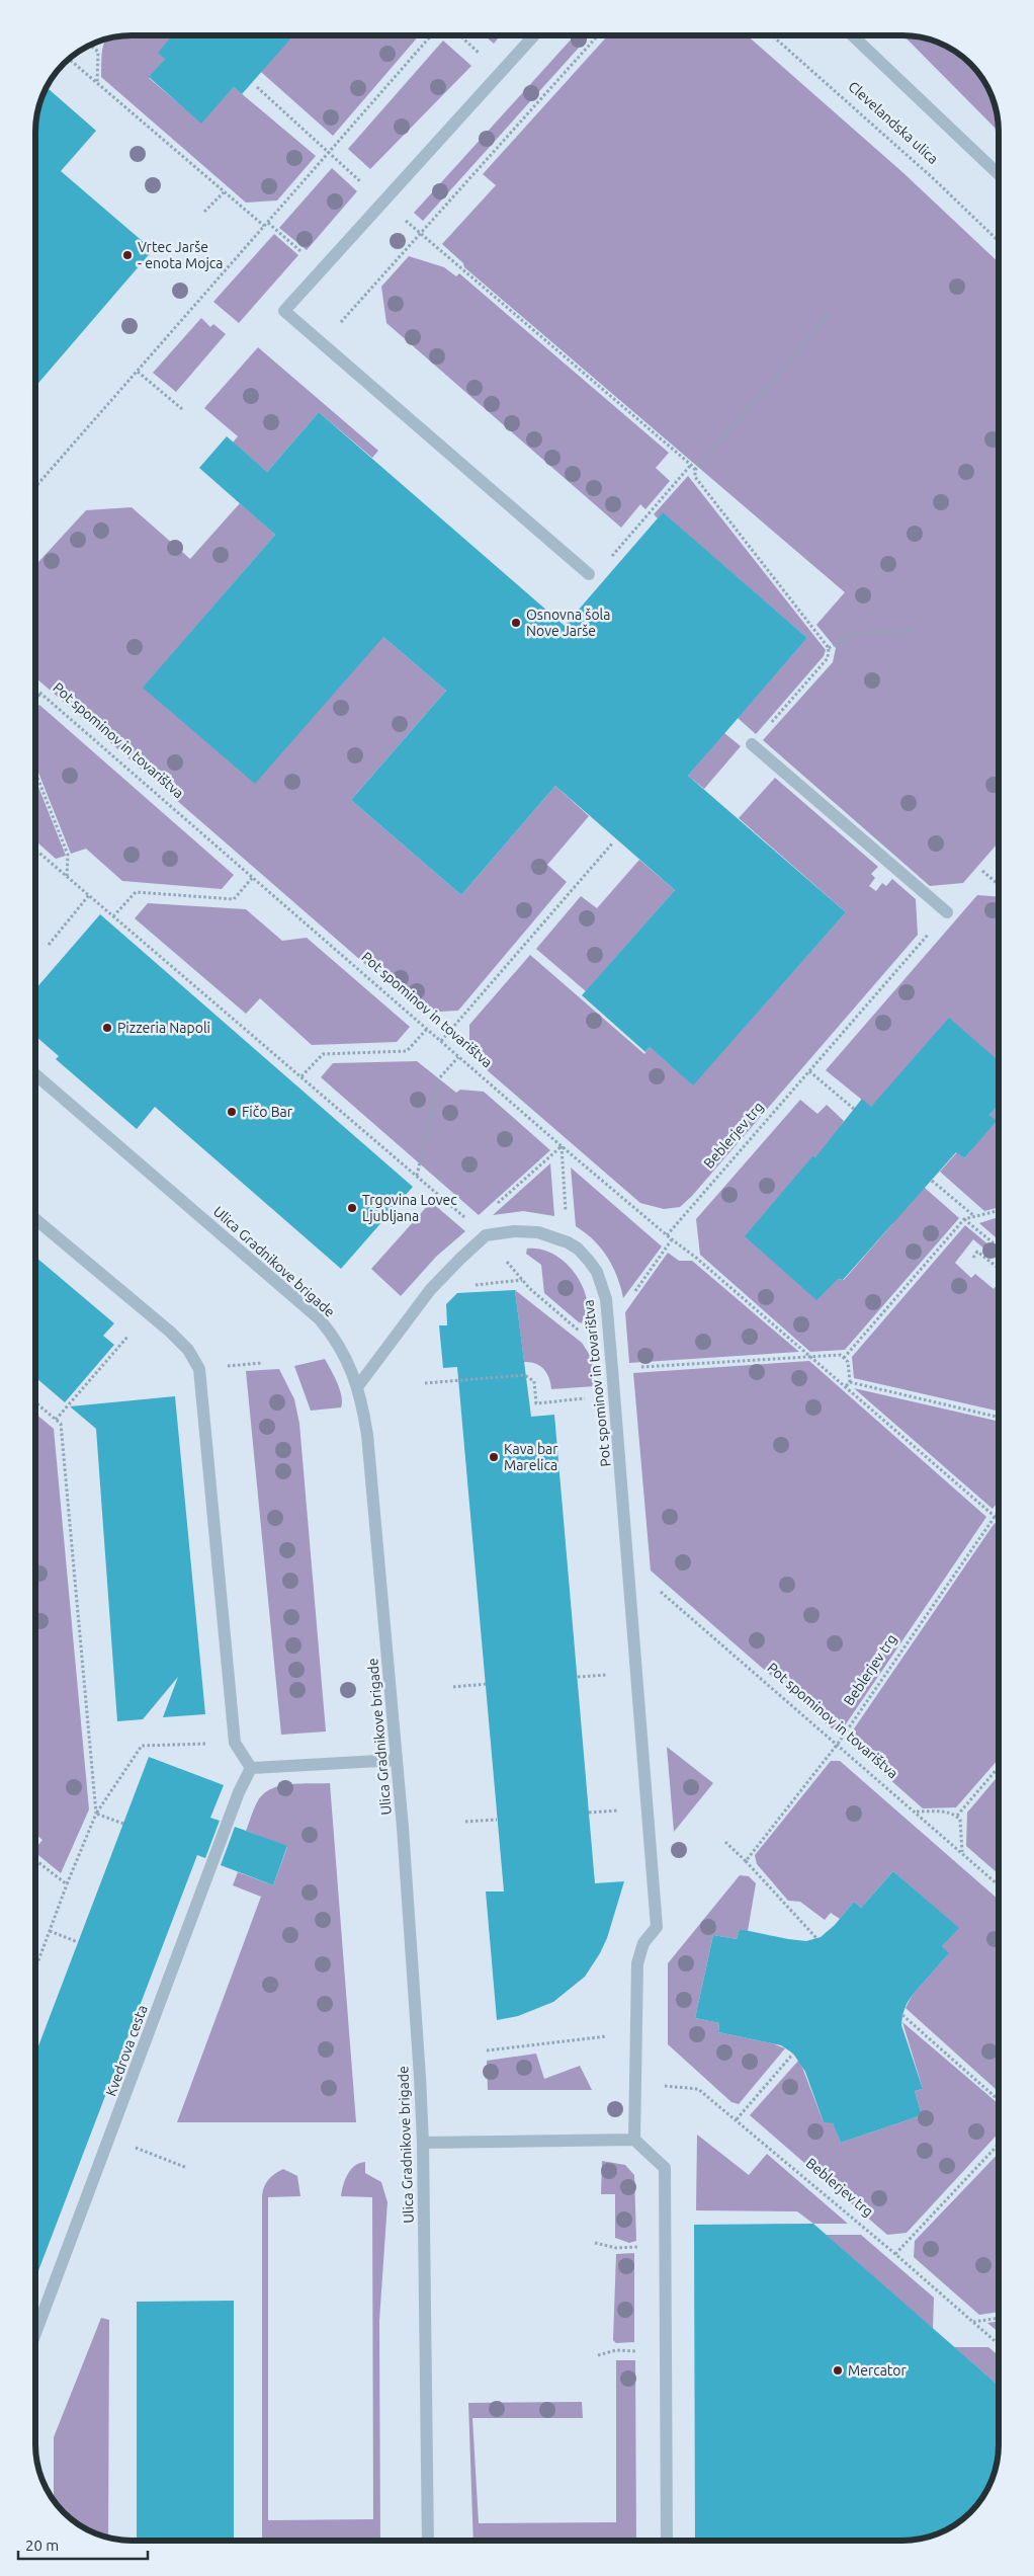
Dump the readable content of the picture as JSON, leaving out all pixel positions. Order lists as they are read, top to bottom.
{
  "streets": {
    "street": ["Pot spominov in tovarištva", "Ulica Gradnikove brigade", "Kvedrova cesta"],
    "path": ["Clevelandska ulica", "Beblerjev trg"]
  },
  "crossings": [
    ["Pot spominov in tovarištva", "Beblerjev trg"]
  ],
  "places": [
    "Vrtec Jarše - enota Mojca",
    "Osnovna šola Nove Jarše",
    "Pizzeria Napoli",
    "Fičo Bar",
    "Trgovina Lovec Ljubljana",
    "Kava bar Marelica",
    "Mercator"
  ],
  "scale_bar": "20 m"
}
